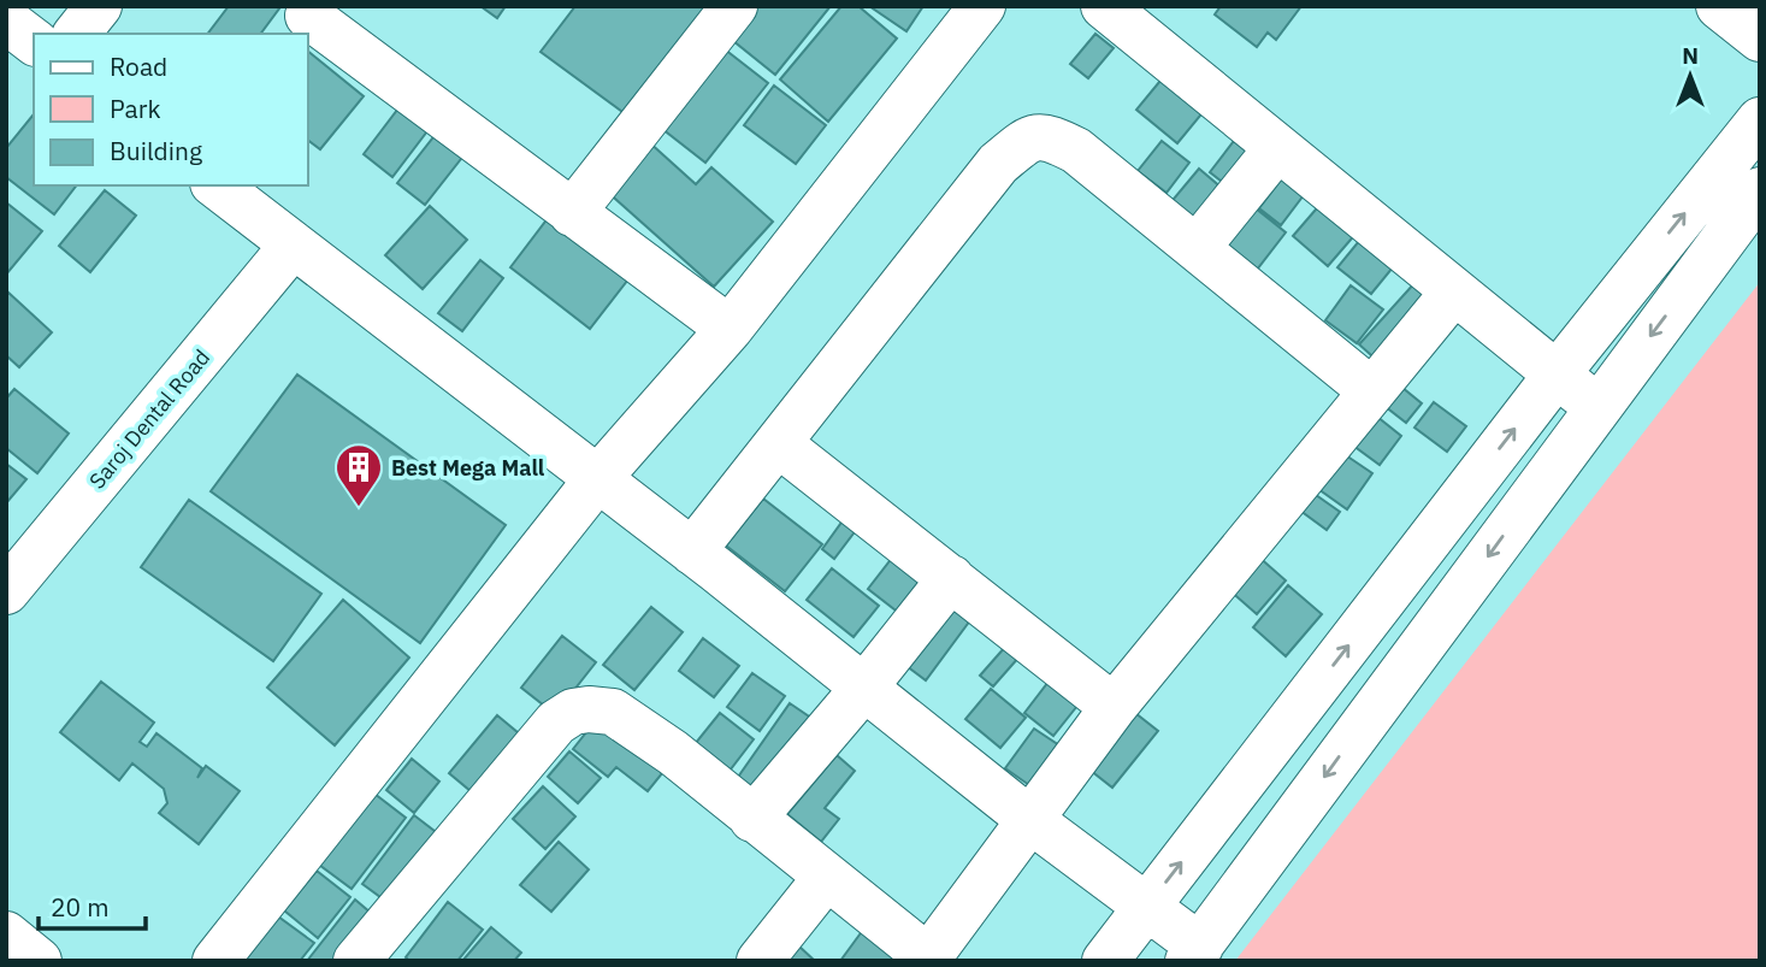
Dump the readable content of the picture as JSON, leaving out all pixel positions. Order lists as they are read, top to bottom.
{
  "streets": {
    "street": ["Saroj Dental Road"]
  },
  "places": {
    "building": ["Best Mega Mall"]
  },
  "legend": ["Road", "Park", "Building"],
  "scale_bar": "20 m",
  "north": "top"
}
